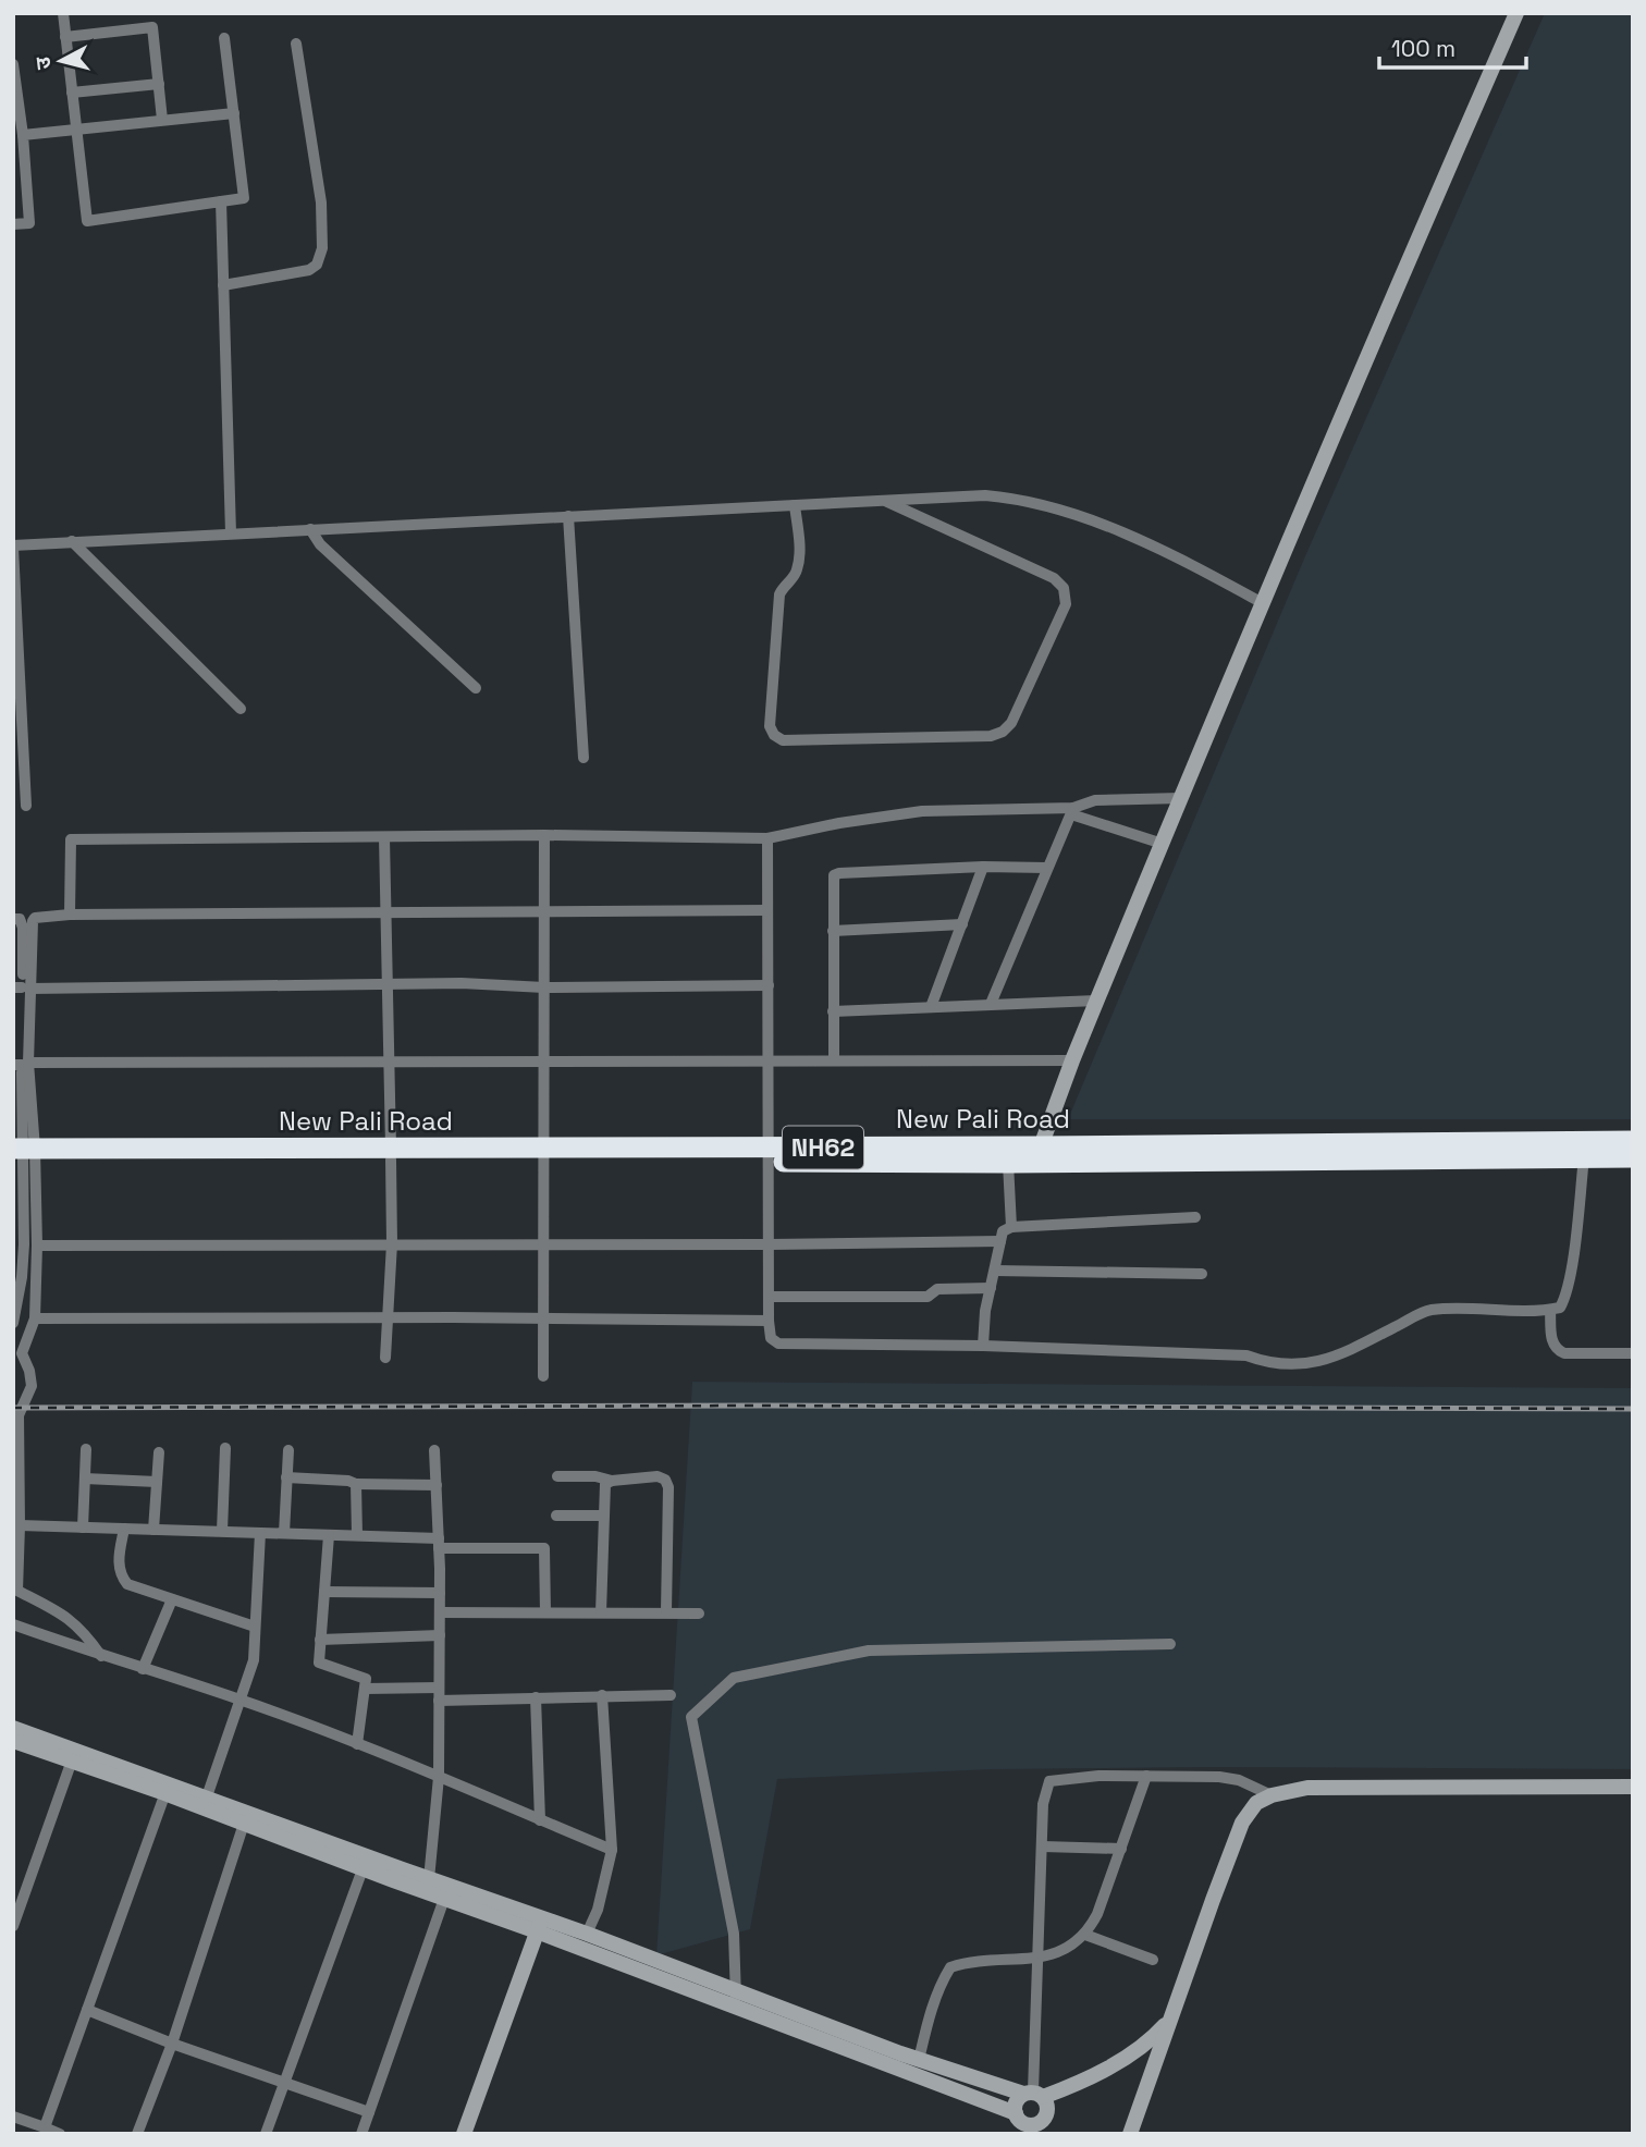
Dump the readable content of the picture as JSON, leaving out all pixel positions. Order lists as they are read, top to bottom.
{
  "streets": {
    "highway": ["New Pali Road", "NH62"]
  },
  "scale_bar": "100 m",
  "north": "left"
}
